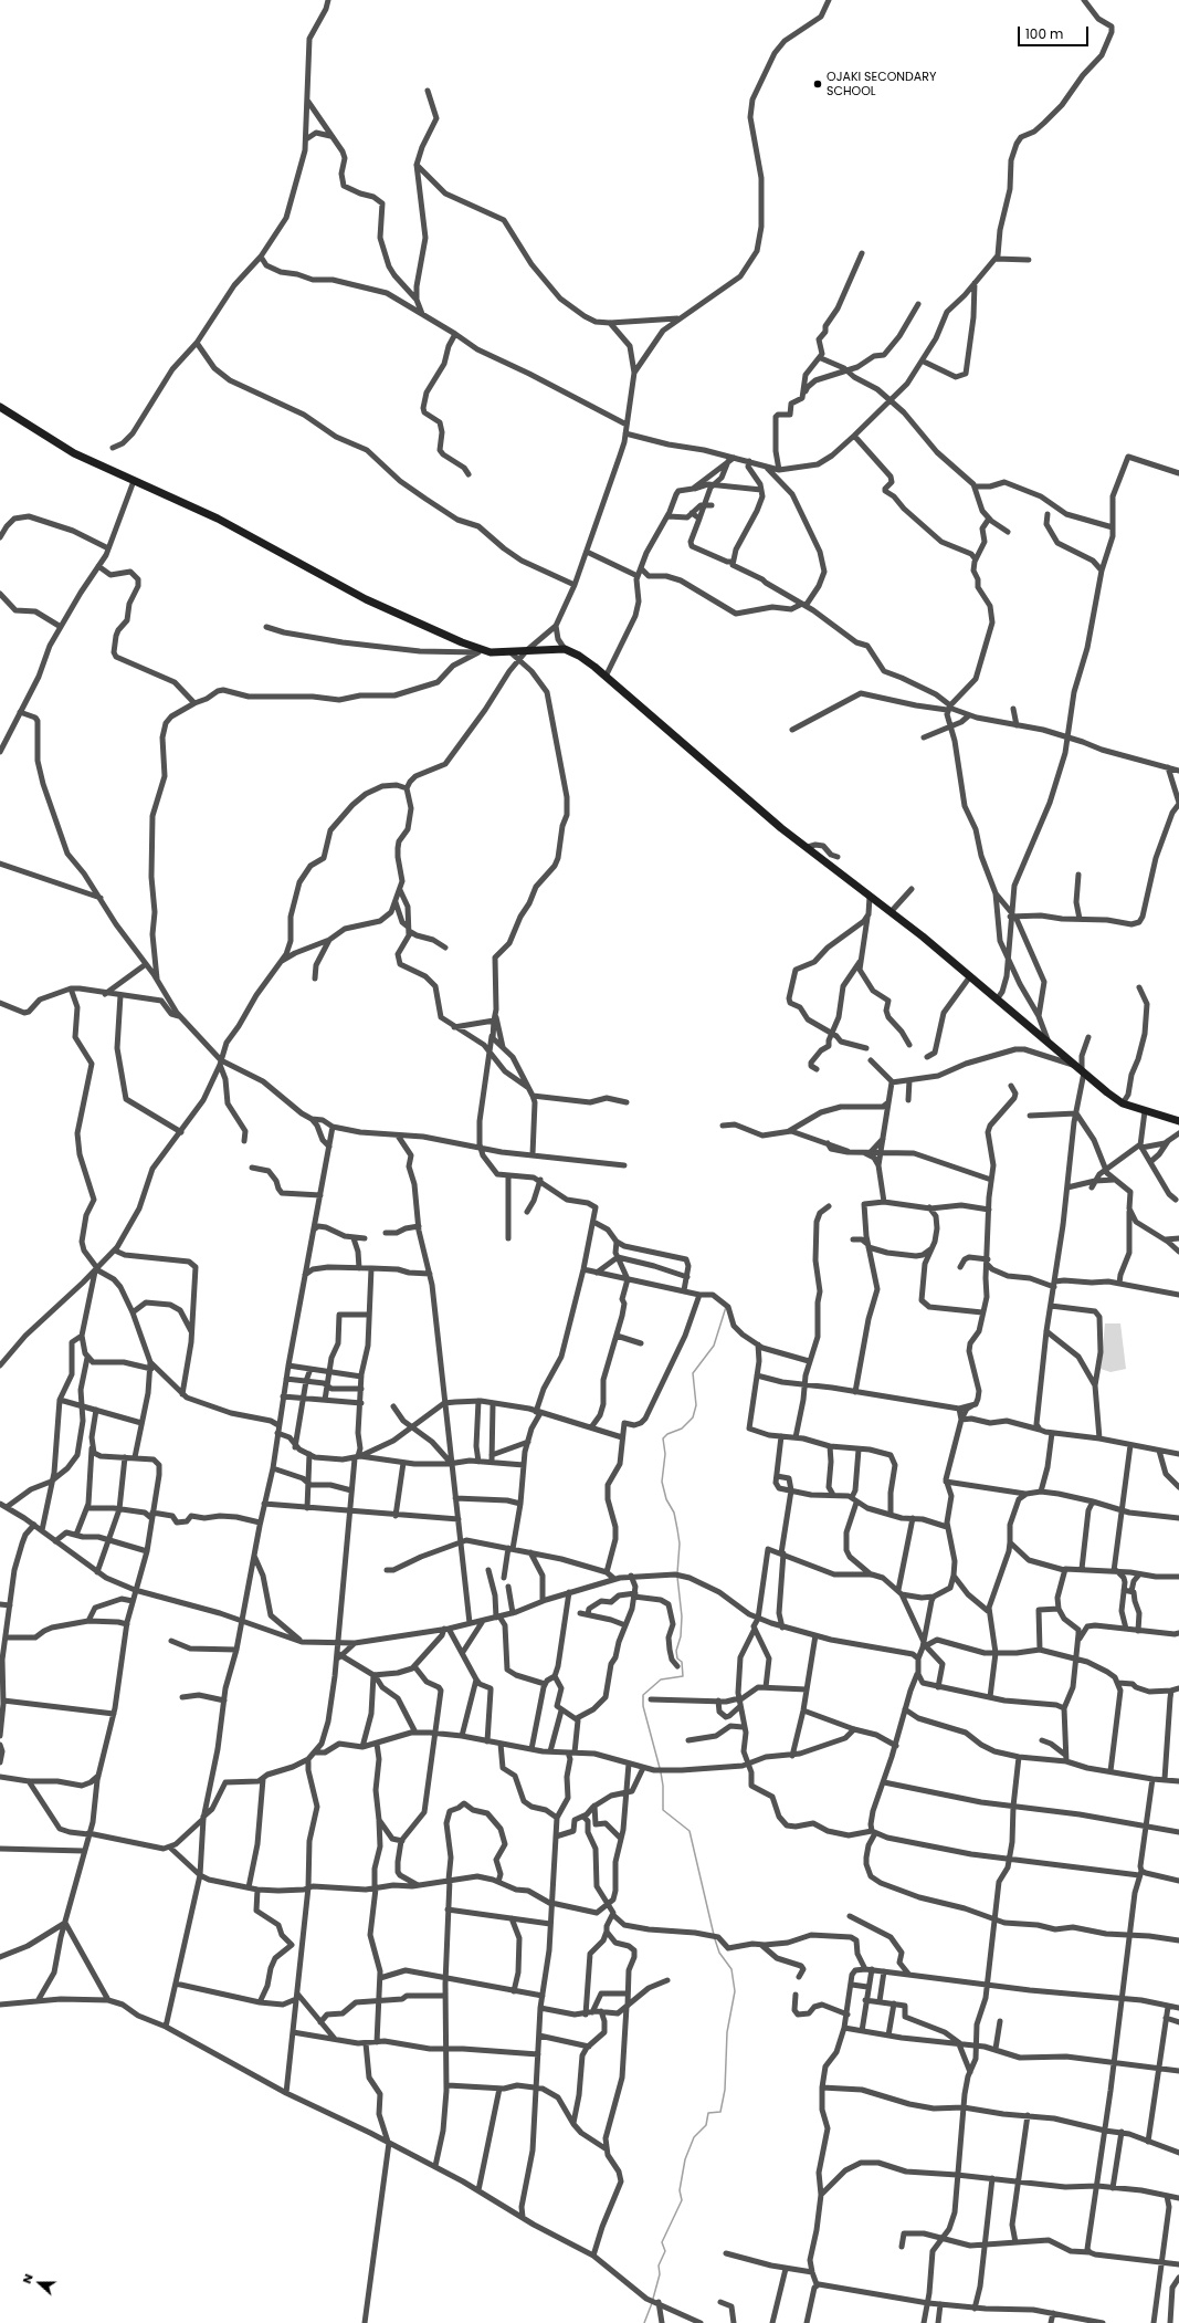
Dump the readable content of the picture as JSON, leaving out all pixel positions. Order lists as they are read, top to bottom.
{
  "places": ["OJAKI SECONDARY SCHOOL"],
  "scale_bar": "100 m",
  "north": "left"
}
